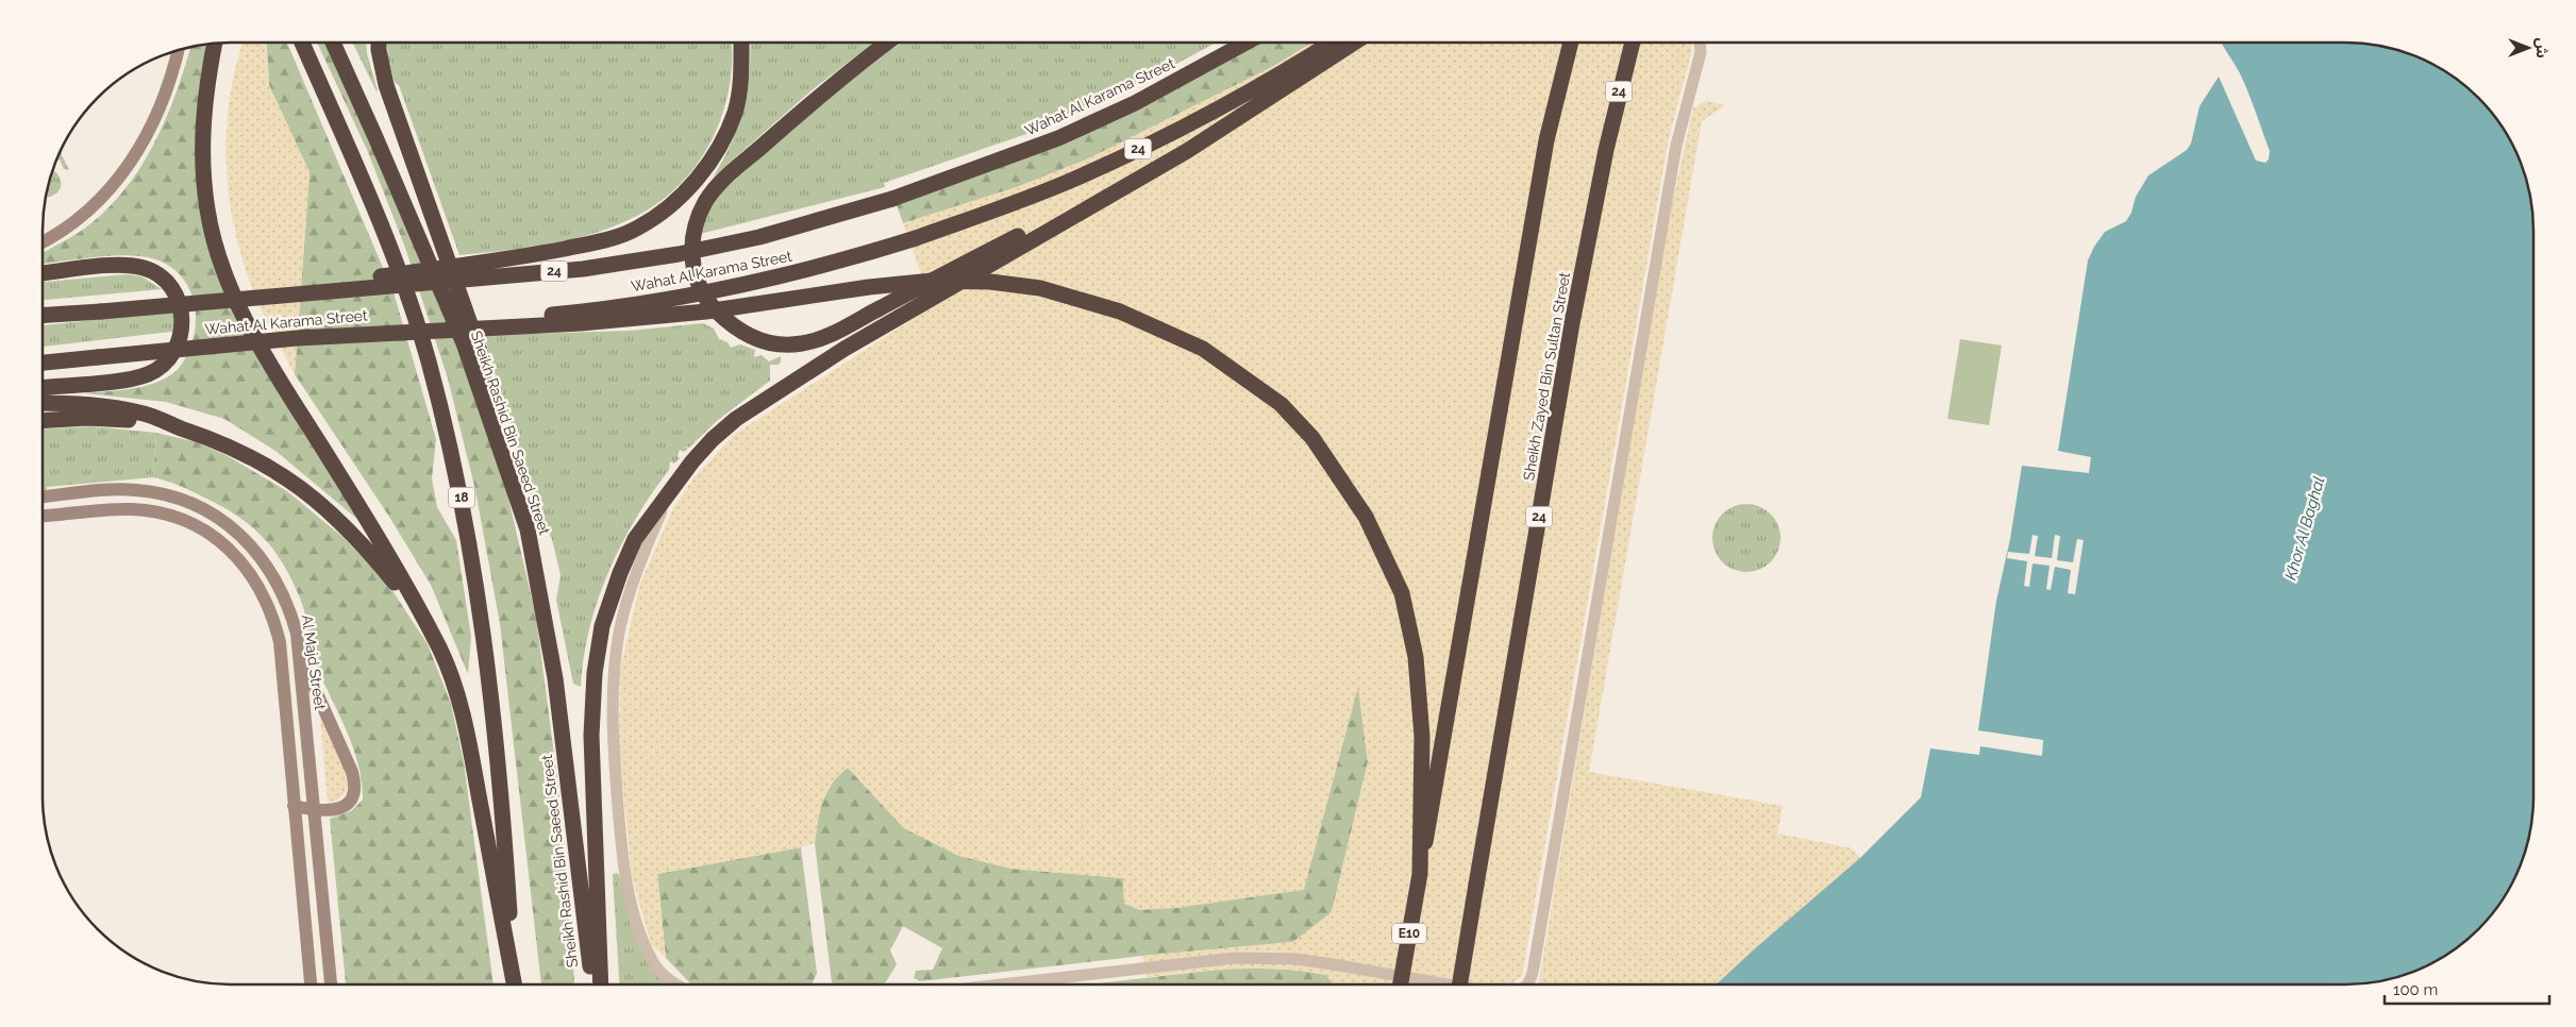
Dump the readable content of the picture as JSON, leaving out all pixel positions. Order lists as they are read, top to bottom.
{
  "streets": {
    "highway": [
      "24",
      "Wahat Al Karama Street",
      "Sheikh Zayed Bin Sultan Street",
      "Sheikh Rashid Bin Saeed Street",
      "18",
      "E10"
    ],
    "street": ["Al Majd Street"]
  },
  "water": ["Khor Al Baghal"],
  "scale_bar": "100 m",
  "north": "right"
}
